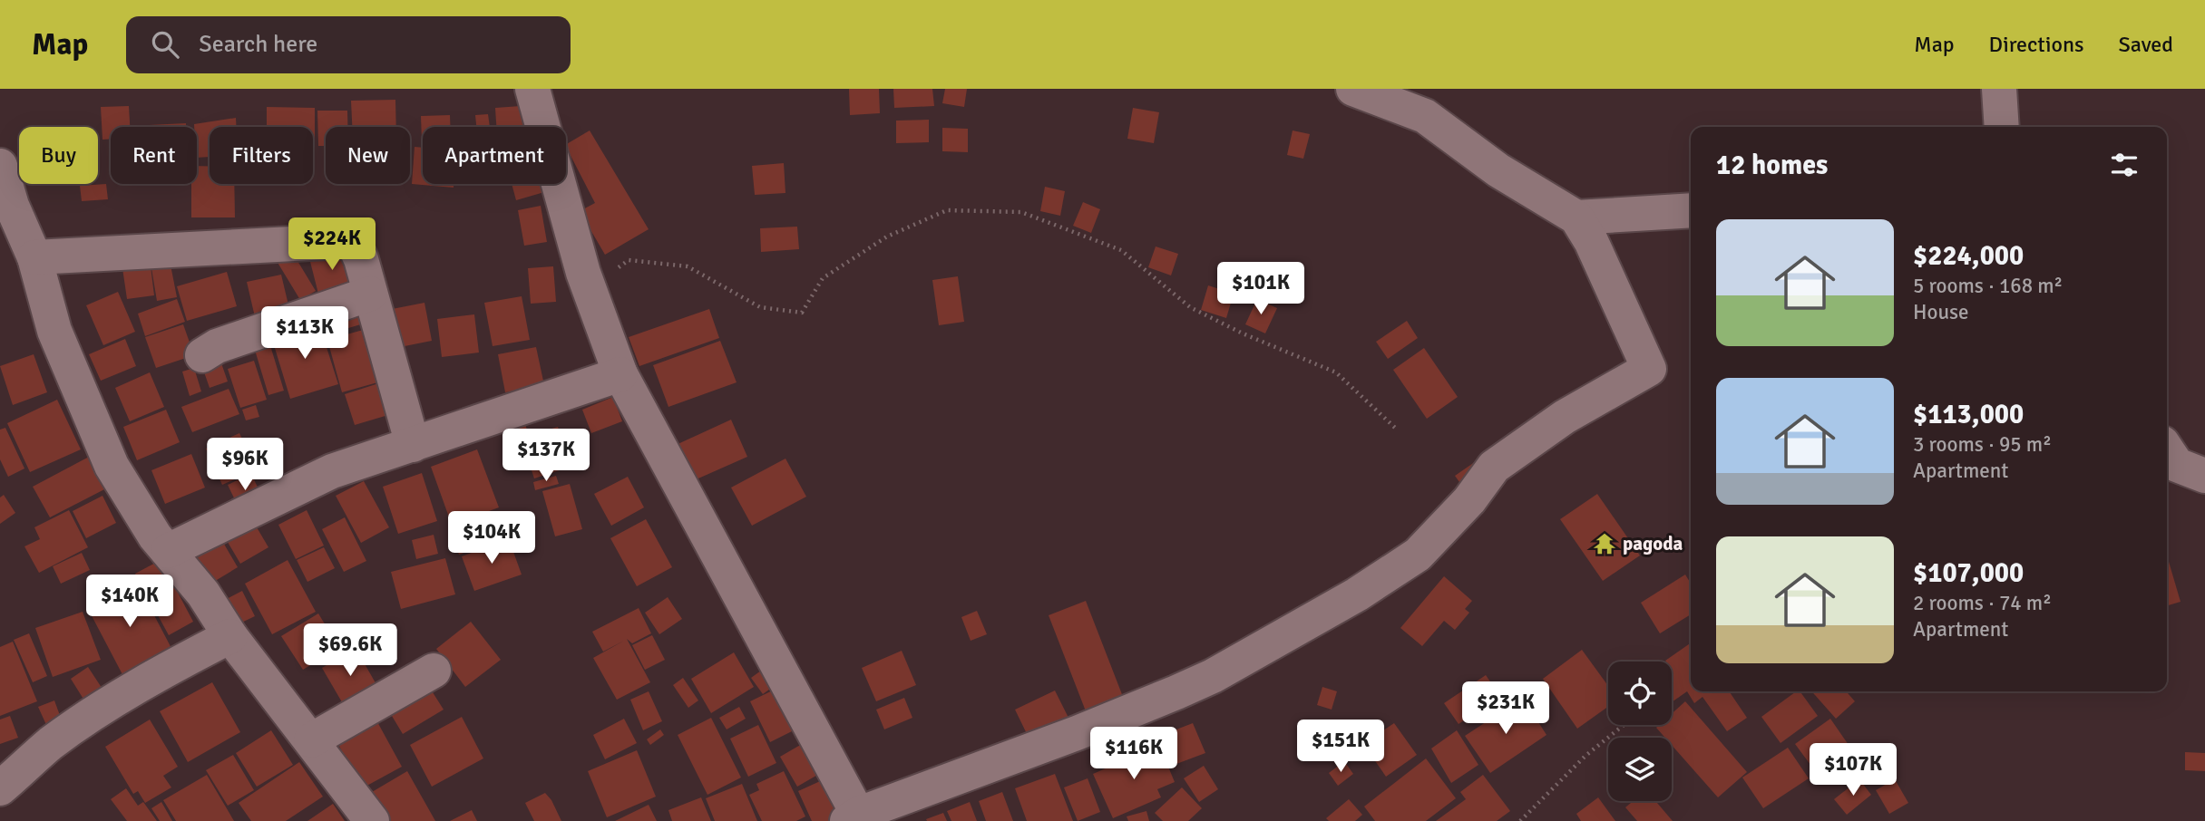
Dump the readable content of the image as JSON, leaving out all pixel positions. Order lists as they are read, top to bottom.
{
  "places": {
    "temple": ["pagoda"]
  },
  "page": {
    "header": "Map",
    "search": "Search here",
    "nav": ["Map", "Directions", "Saved"],
    "chip": [
      "Buy",
      "Rent",
      "Filters",
      "New",
      "Apartment"
    ],
    "heading": "12 homes",
    "list": [
      {
        "name": "$224,000",
        "note": "5 rooms · 168 m² · House"
      },
      {
        "name": "$113,000",
        "note": "3 rooms · 95 m² · Apartment"
      },
      {
        "name": "$107,000",
        "note": "2 rooms · 74 m² · Apartment"
      }
    ],
    "price": [
      "$224K",
      "$101K",
      "$113K",
      "$137K",
      "$96K",
      "$104K",
      "$140K",
      "$69.6K",
      "$231K",
      "$151K",
      "$116K",
      "$107K"
    ]
  }
}
